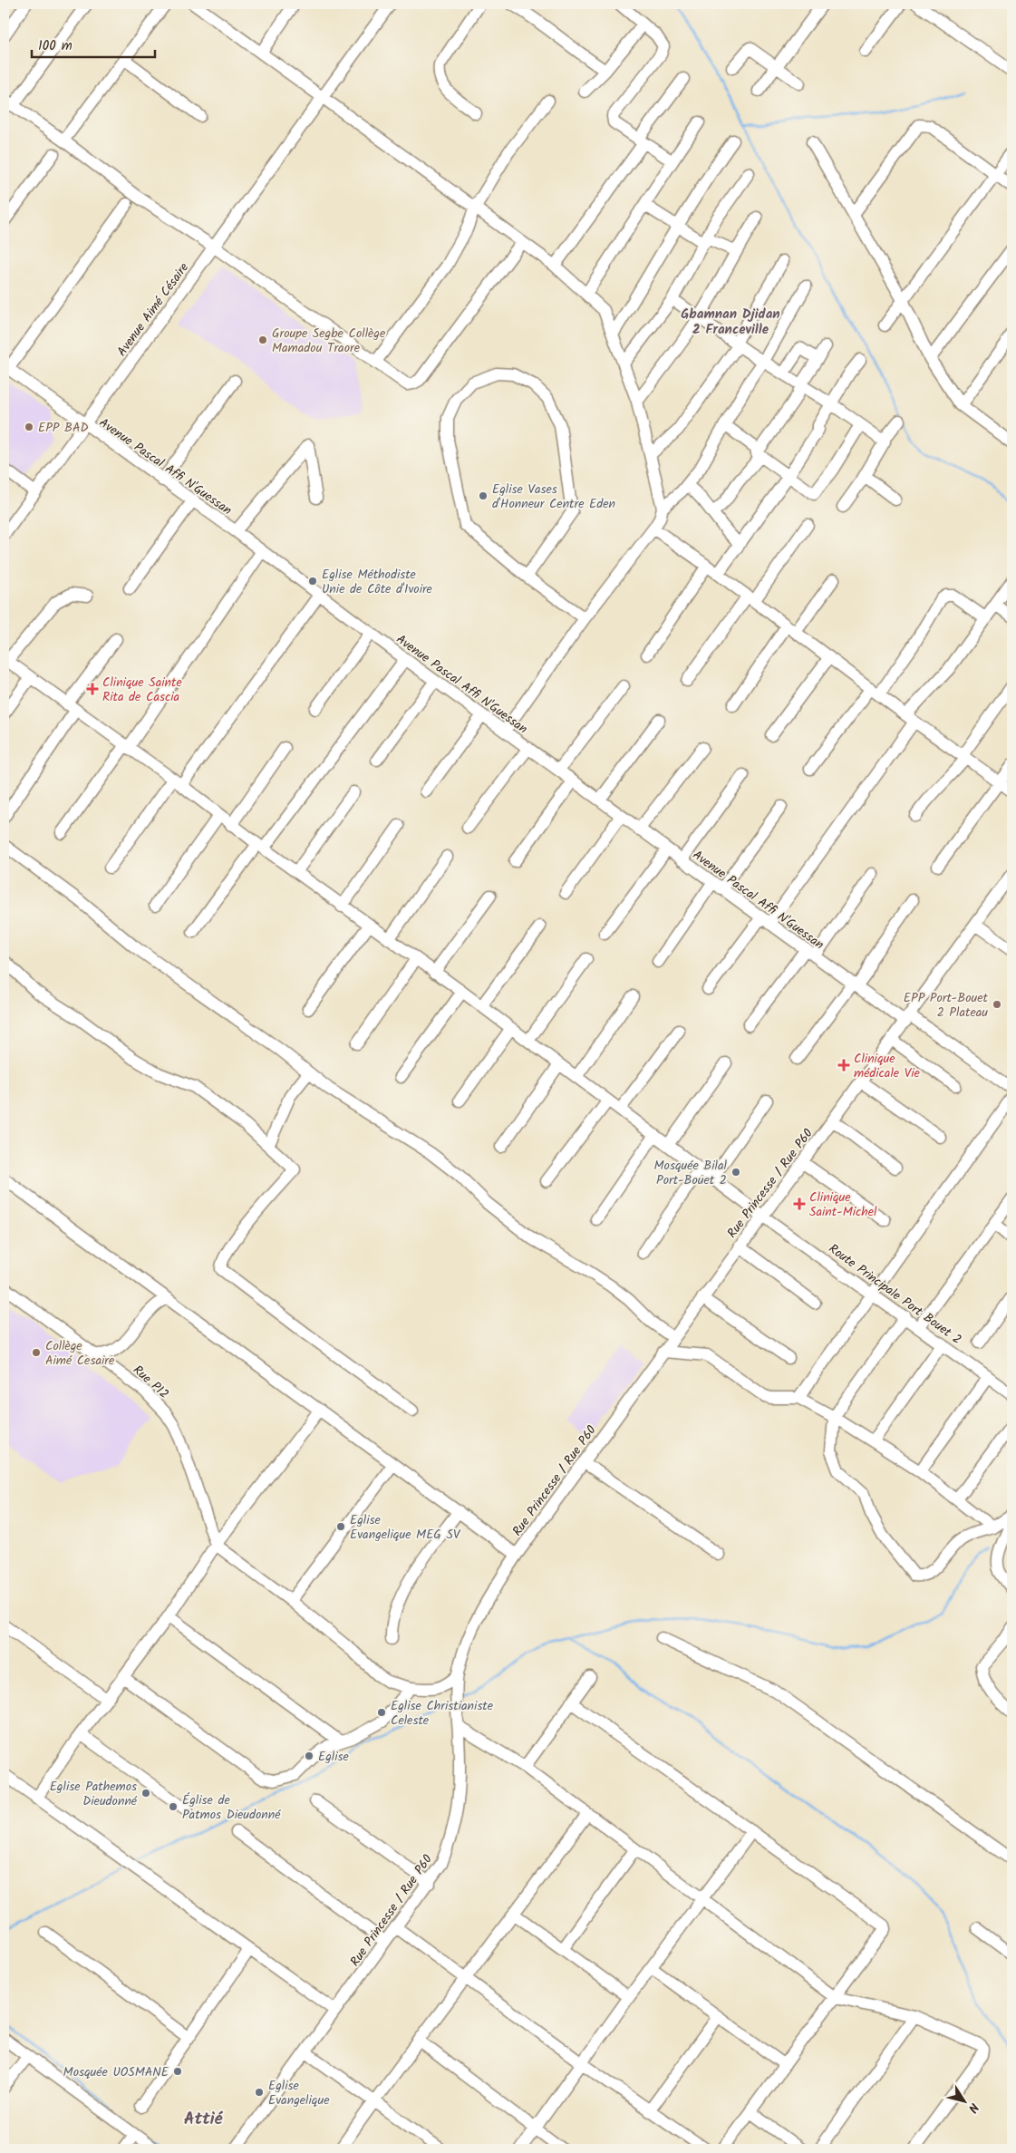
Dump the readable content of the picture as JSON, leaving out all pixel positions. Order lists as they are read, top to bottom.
{
  "streets": {
    "street": [
      "Avenue Aimé Césaire",
      "Avenue Pascal Affi N'Guessan",
      "Rue Princesse / Rue P60",
      "Route Principale Port Bouet 2",
      "Rue P12"
    ]
  },
  "crossings": [
    ["Avenue Aimé Césaire", "Avenue Pascal Affi N'Guessan"],
    ["Avenue Pascal Affi N'Guessan", "Rue Princesse / Rue P60"],
    ["Rue Princesse / Rue P60", "Route Principale Port Bouet 2"]
  ],
  "districts": ["Gbamnan Djidan 2 Franceville", "Attié"],
  "places": {
    "other": [
      "Groupe Segbe Collège Mamadou Traore",
      "EPP BAD",
      "Eglise Vases d'Honneur Centre Eden",
      "Eglise Méthodiste Unie de Côte d'Ivoire",
      "EPP Port-Bouet 2 Plateau",
      "Mosquée Bilal Port-Bouet 2",
      "Collège Aimé Cesaire",
      "Eglise Evangelique MEG SV",
      "Eglise Christianiste Celeste",
      "Eglise",
      "Eglise Pathemos Dieudonné",
      "Église de Patmos Dieudonné",
      "Mosquée UOSMANE",
      "Eglise Evangelique"
    ],
    "health": ["Clinique Sainte Rita de Cascia", "Clinique médicale Vie", "Clinique Saint-Michel"]
  },
  "scale_bar": "100 m",
  "north": "bottom right"
}
